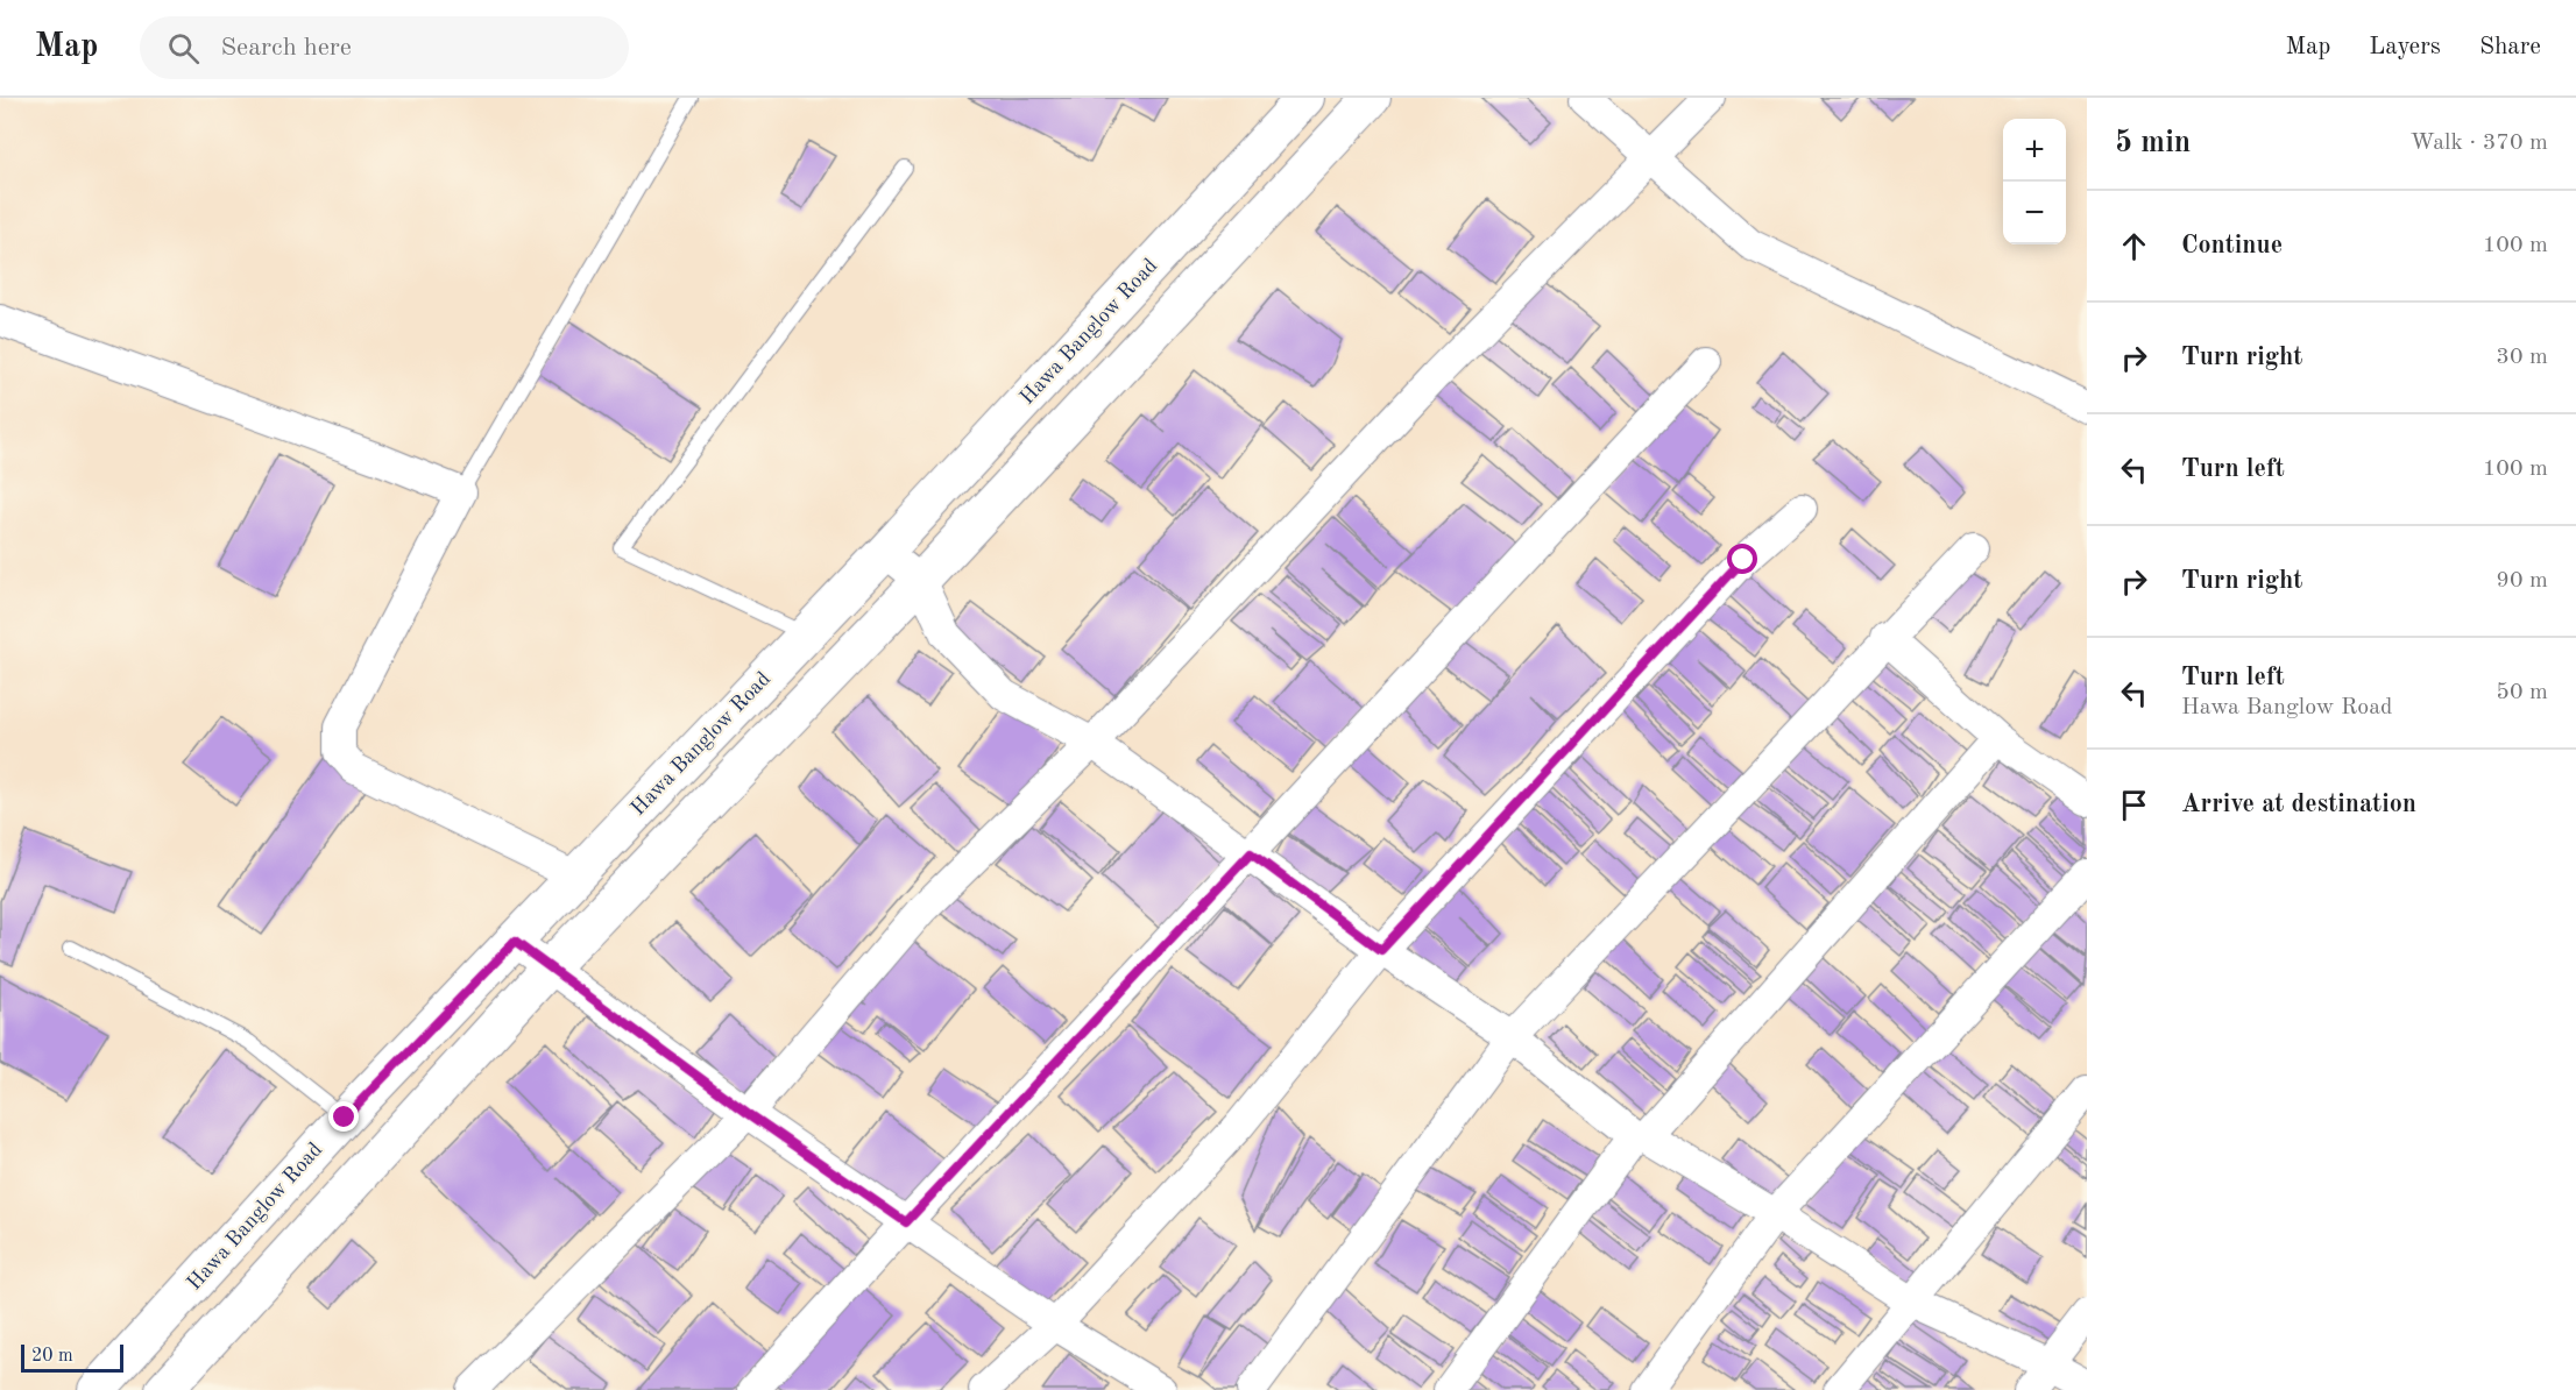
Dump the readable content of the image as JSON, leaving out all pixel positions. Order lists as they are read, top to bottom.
{
  "streets": {
    "street": ["Hawa Banglow Road"]
  },
  "scale_bar": "20 m",
  "page": {
    "header": "Map",
    "search": "Search here",
    "nav": ["Map", "Layers", "Share"],
    "heading": ["5 min", "Walk · 370 m"],
    "map_buttons": ["+", "−"],
    "list": [
      ["Continue", "100 m"],
      ["Turn right", "30 m"],
      ["Turn left", "100 m"],
      ["Turn right", "90 m"],
      ["Turn left", "Hawa Banglow Road", "50 m"],
      "Arrive at destination"
    ],
    "scale": "20 m"
  }
}
